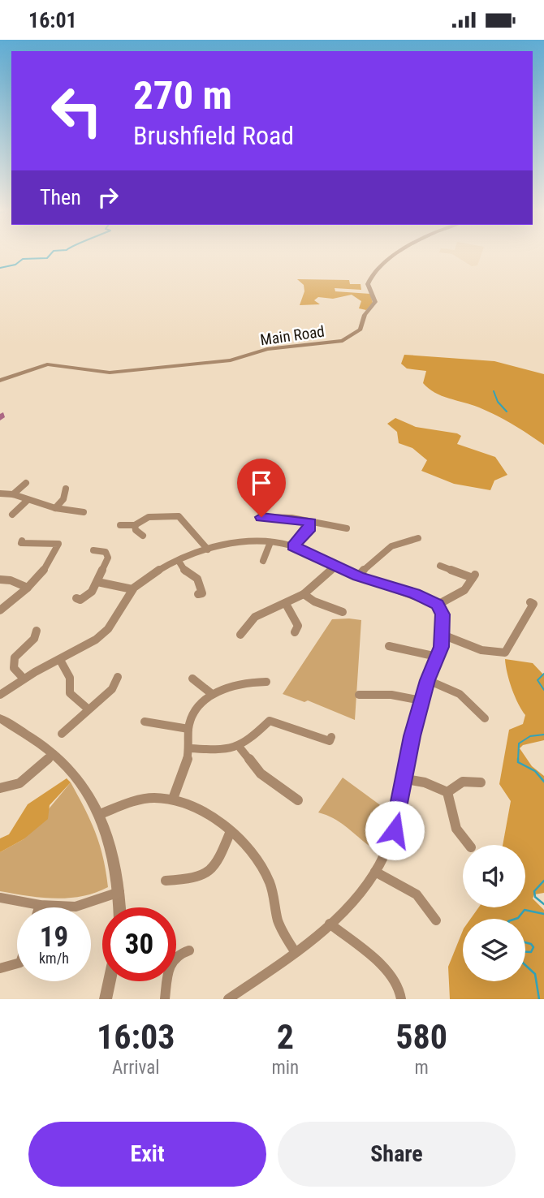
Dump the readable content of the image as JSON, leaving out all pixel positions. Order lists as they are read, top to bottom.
{
  "streets": {
    "street": ["Main Road"]
  },
  "page": {
    "status": "16:01",
    "turn": ["270 m", "Brushfield Road"],
    "then": "Then",
    "speed": "19 km/h",
    "limit": "30",
    "eta": [
      "16:03",
      "Arrival",
      "2",
      "min",
      "580",
      "m"
    ],
    "buttons": ["Exit", "Share"]
  }
}
